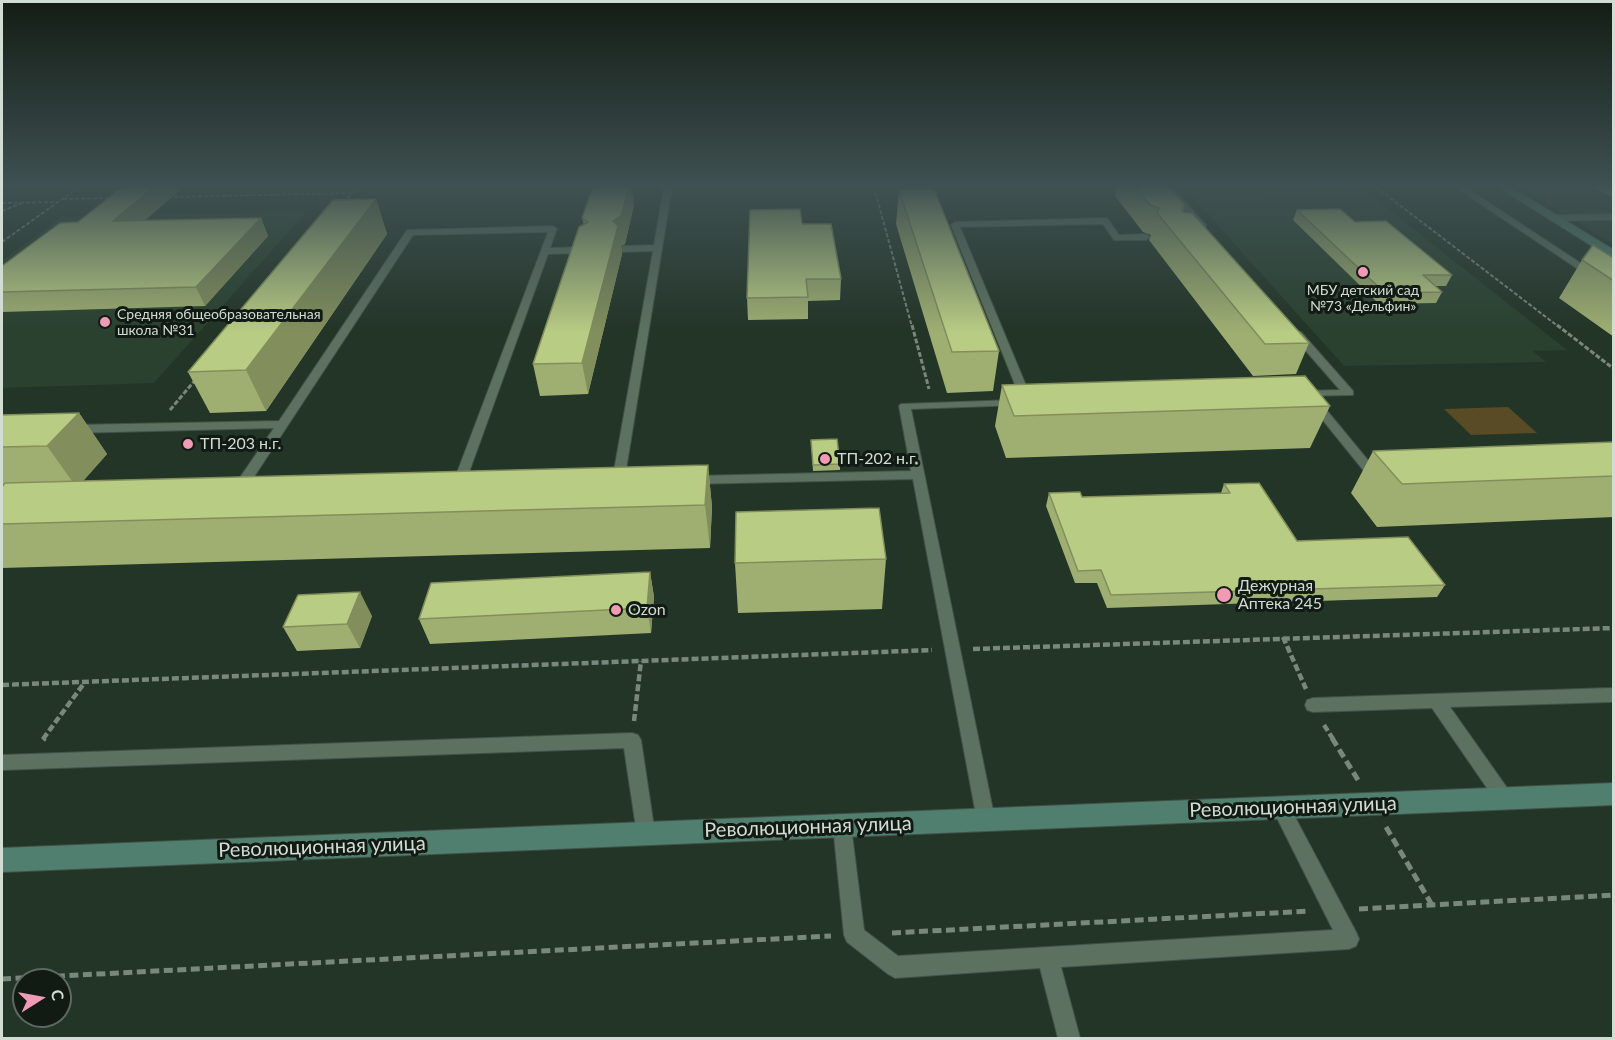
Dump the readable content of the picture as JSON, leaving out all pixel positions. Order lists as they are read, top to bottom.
{
  "streets": {
    "main road": ["Революционная улица"]
  },
  "places": [
    "МБУ детский сад №73 «Дельфин»",
    "Средняя общеобразовательная школа №31",
    "ТП-203 н.г.",
    "ТП-202 н.г.",
    "Дежурная Аптека 245",
    "Ozon"
  ],
  "north": "right"
}
